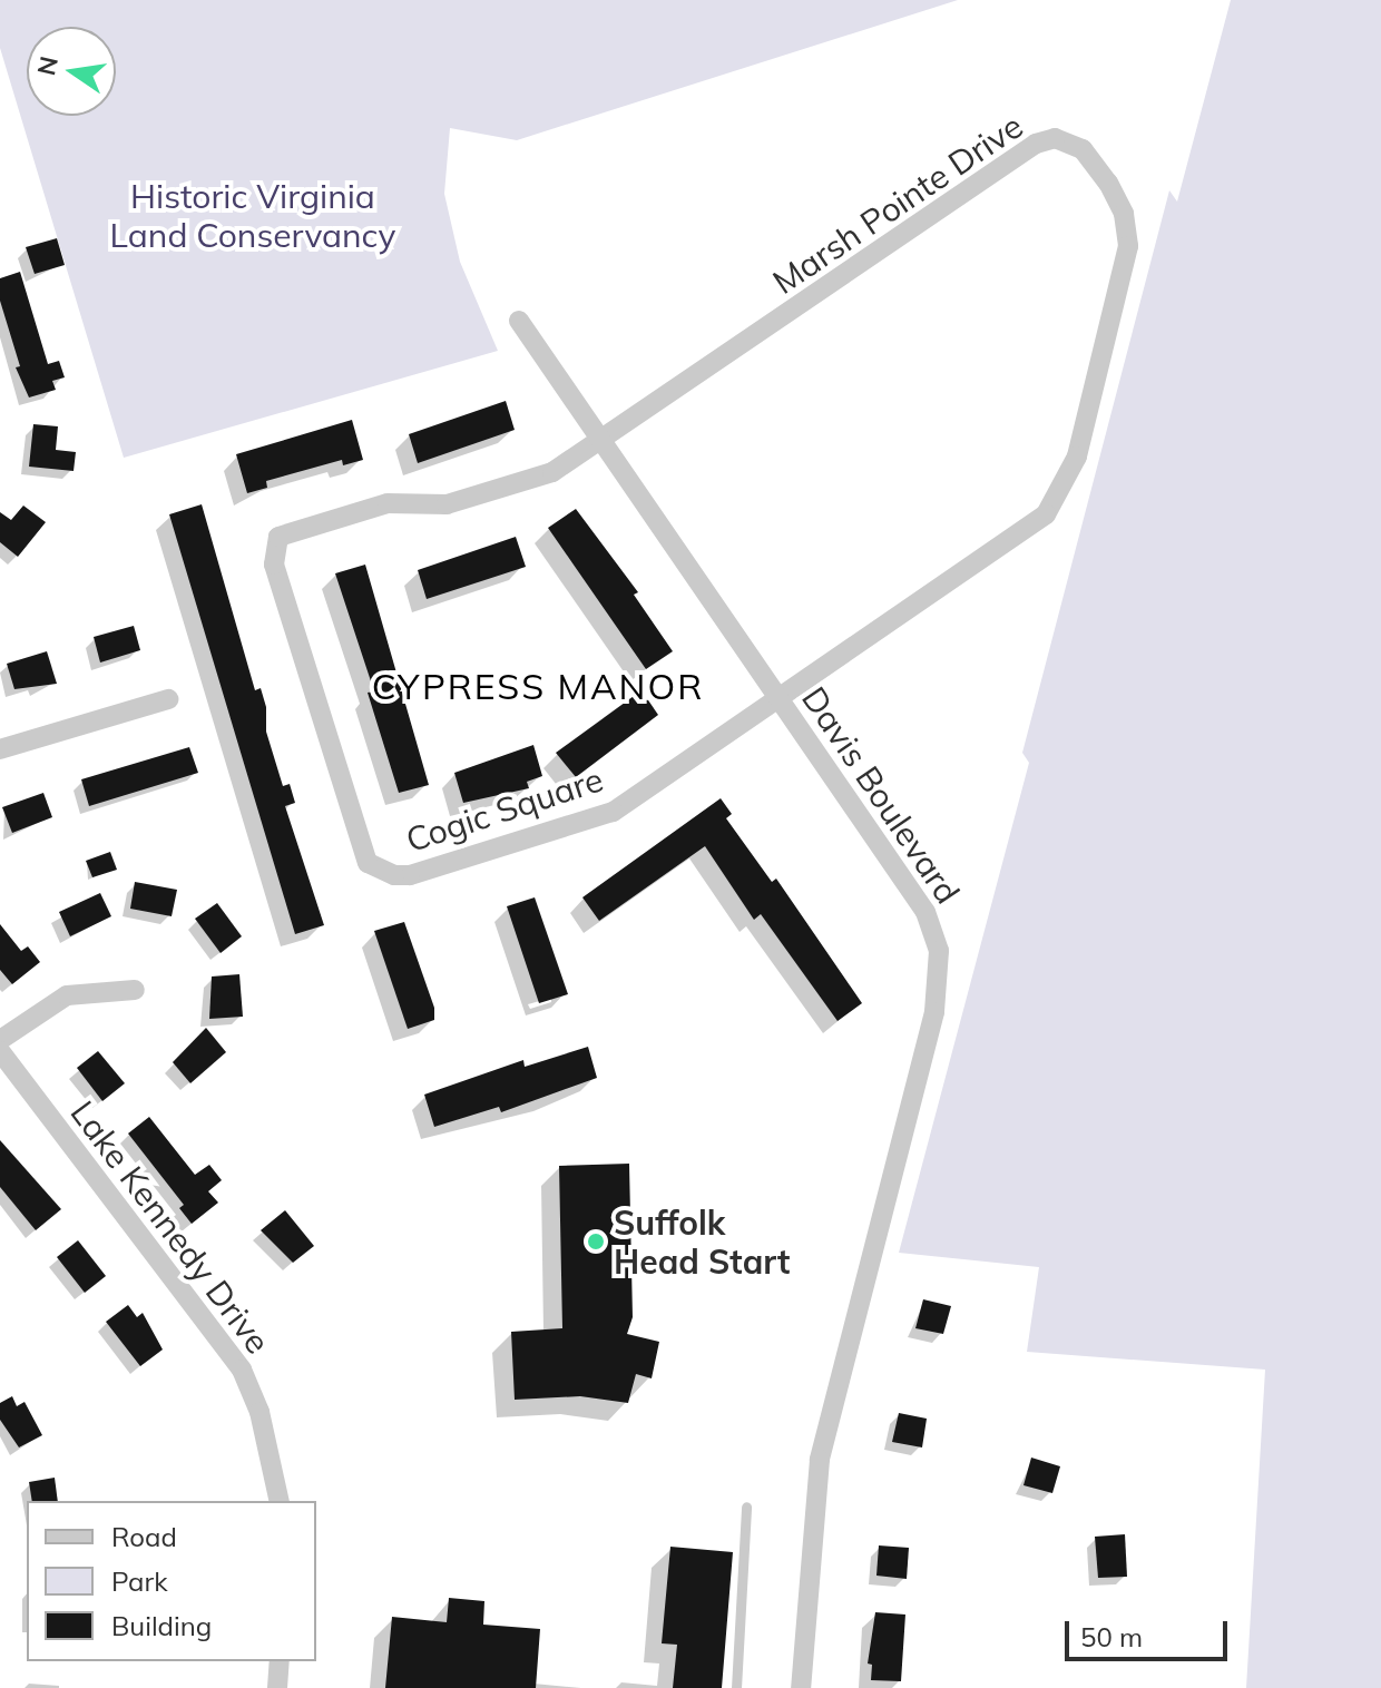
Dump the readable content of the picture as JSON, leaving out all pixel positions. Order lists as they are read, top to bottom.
{
  "streets": {
    "street": [
      "Marsh Pointe Drive",
      "Davis Boulevard",
      "Cogic Square",
      "Lake Kennedy Drive"
    ]
  },
  "crossings": [
    ["Marsh Pointe Drive", "Davis Boulevard"],
    ["Marsh Pointe Drive", "Cogic Square"],
    ["Davis Boulevard", "Cogic Square"]
  ],
  "districts": ["CYPRESS MANOR"],
  "parks": ["Historic Virginia Land Conservancy"],
  "places": ["Suffolk Head Start"],
  "legend": ["Road", "Park", "Building"],
  "scale_bar": "50 m",
  "north": "left"
}
